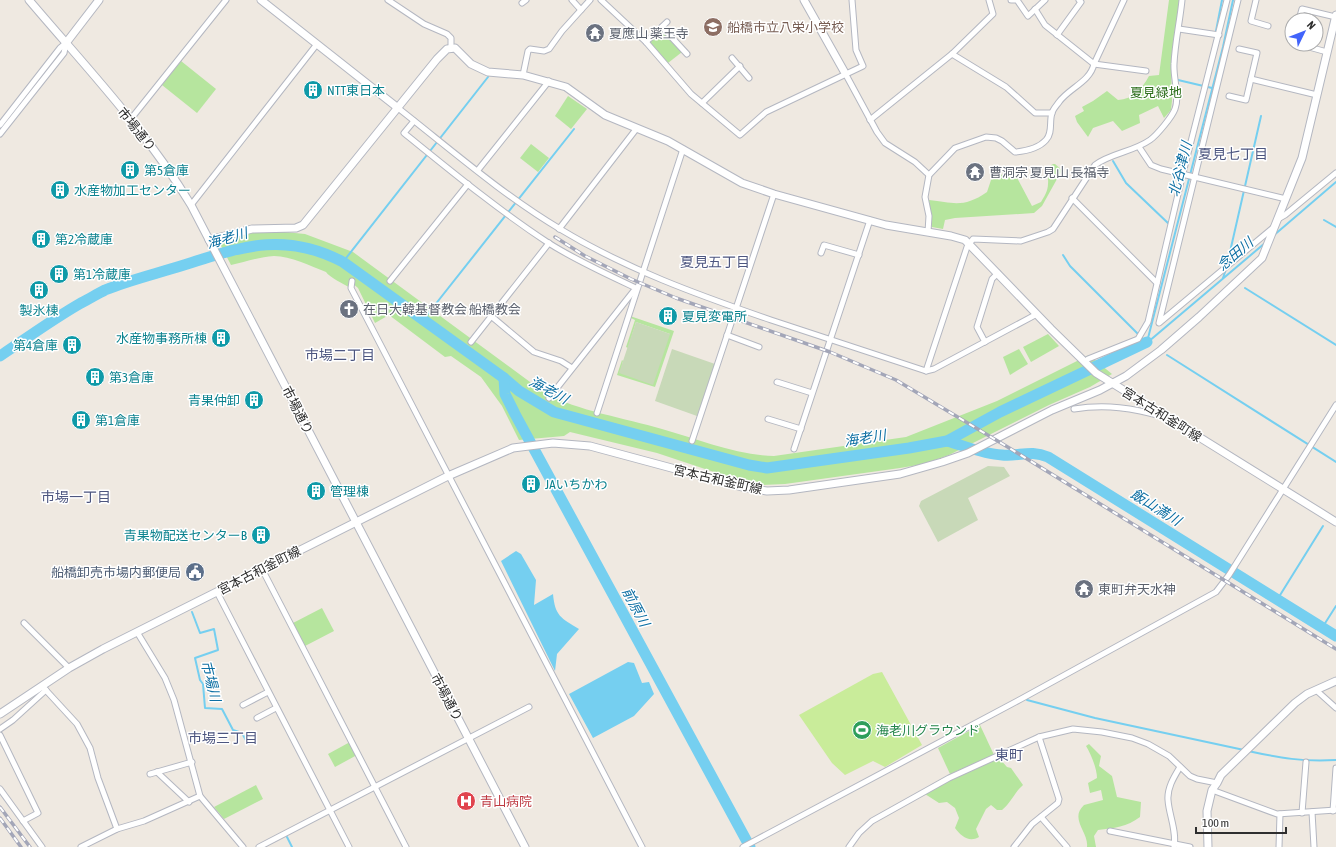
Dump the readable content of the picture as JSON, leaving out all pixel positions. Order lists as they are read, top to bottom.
{
  "streets": {
    "street": ["市場通り", "宮本古和釜町線"]
  },
  "crossings": [
    ["市場通り", "宮本古和釜町線"]
  ],
  "districts": [
    "夏見七丁目",
    "夏見五丁目",
    "市場二丁目",
    "市場一丁目",
    "市場三丁目",
    "東町"
  ],
  "water": [
    "北谷津川",
    "海老川",
    "念田川",
    "飯山満川",
    "前原川",
    "市場川"
  ],
  "parks": ["夏見緑地"],
  "places": {
    "school or university": ["船橋市立八栄小学校"],
    "temple": ["夏應山 薬王寺", "曹洞宗 夏見山 長福寺", "東町弁天水神"],
    "building": [
      "NTT東日本",
      "第5倉庫",
      "水産物加工センター",
      "第2冷蔵庫",
      "第1冷蔵庫",
      "製氷棟",
      "夏見変電所",
      "水産物事務所棟",
      "第4倉庫",
      "第3倉庫",
      "青果仲卸",
      "第1倉庫",
      "JAいちかわ",
      "管理棟",
      "青果物配送センターB"
    ],
    "church": ["在日大韓基督教会 船橋教会"],
    "public building": ["船橋卸売市場内郵便局"],
    "sports": ["海老川グラウンド"],
    "hospital": ["青山病院"]
  },
  "scale_bar": "100 m",
  "north": "top right"
}
